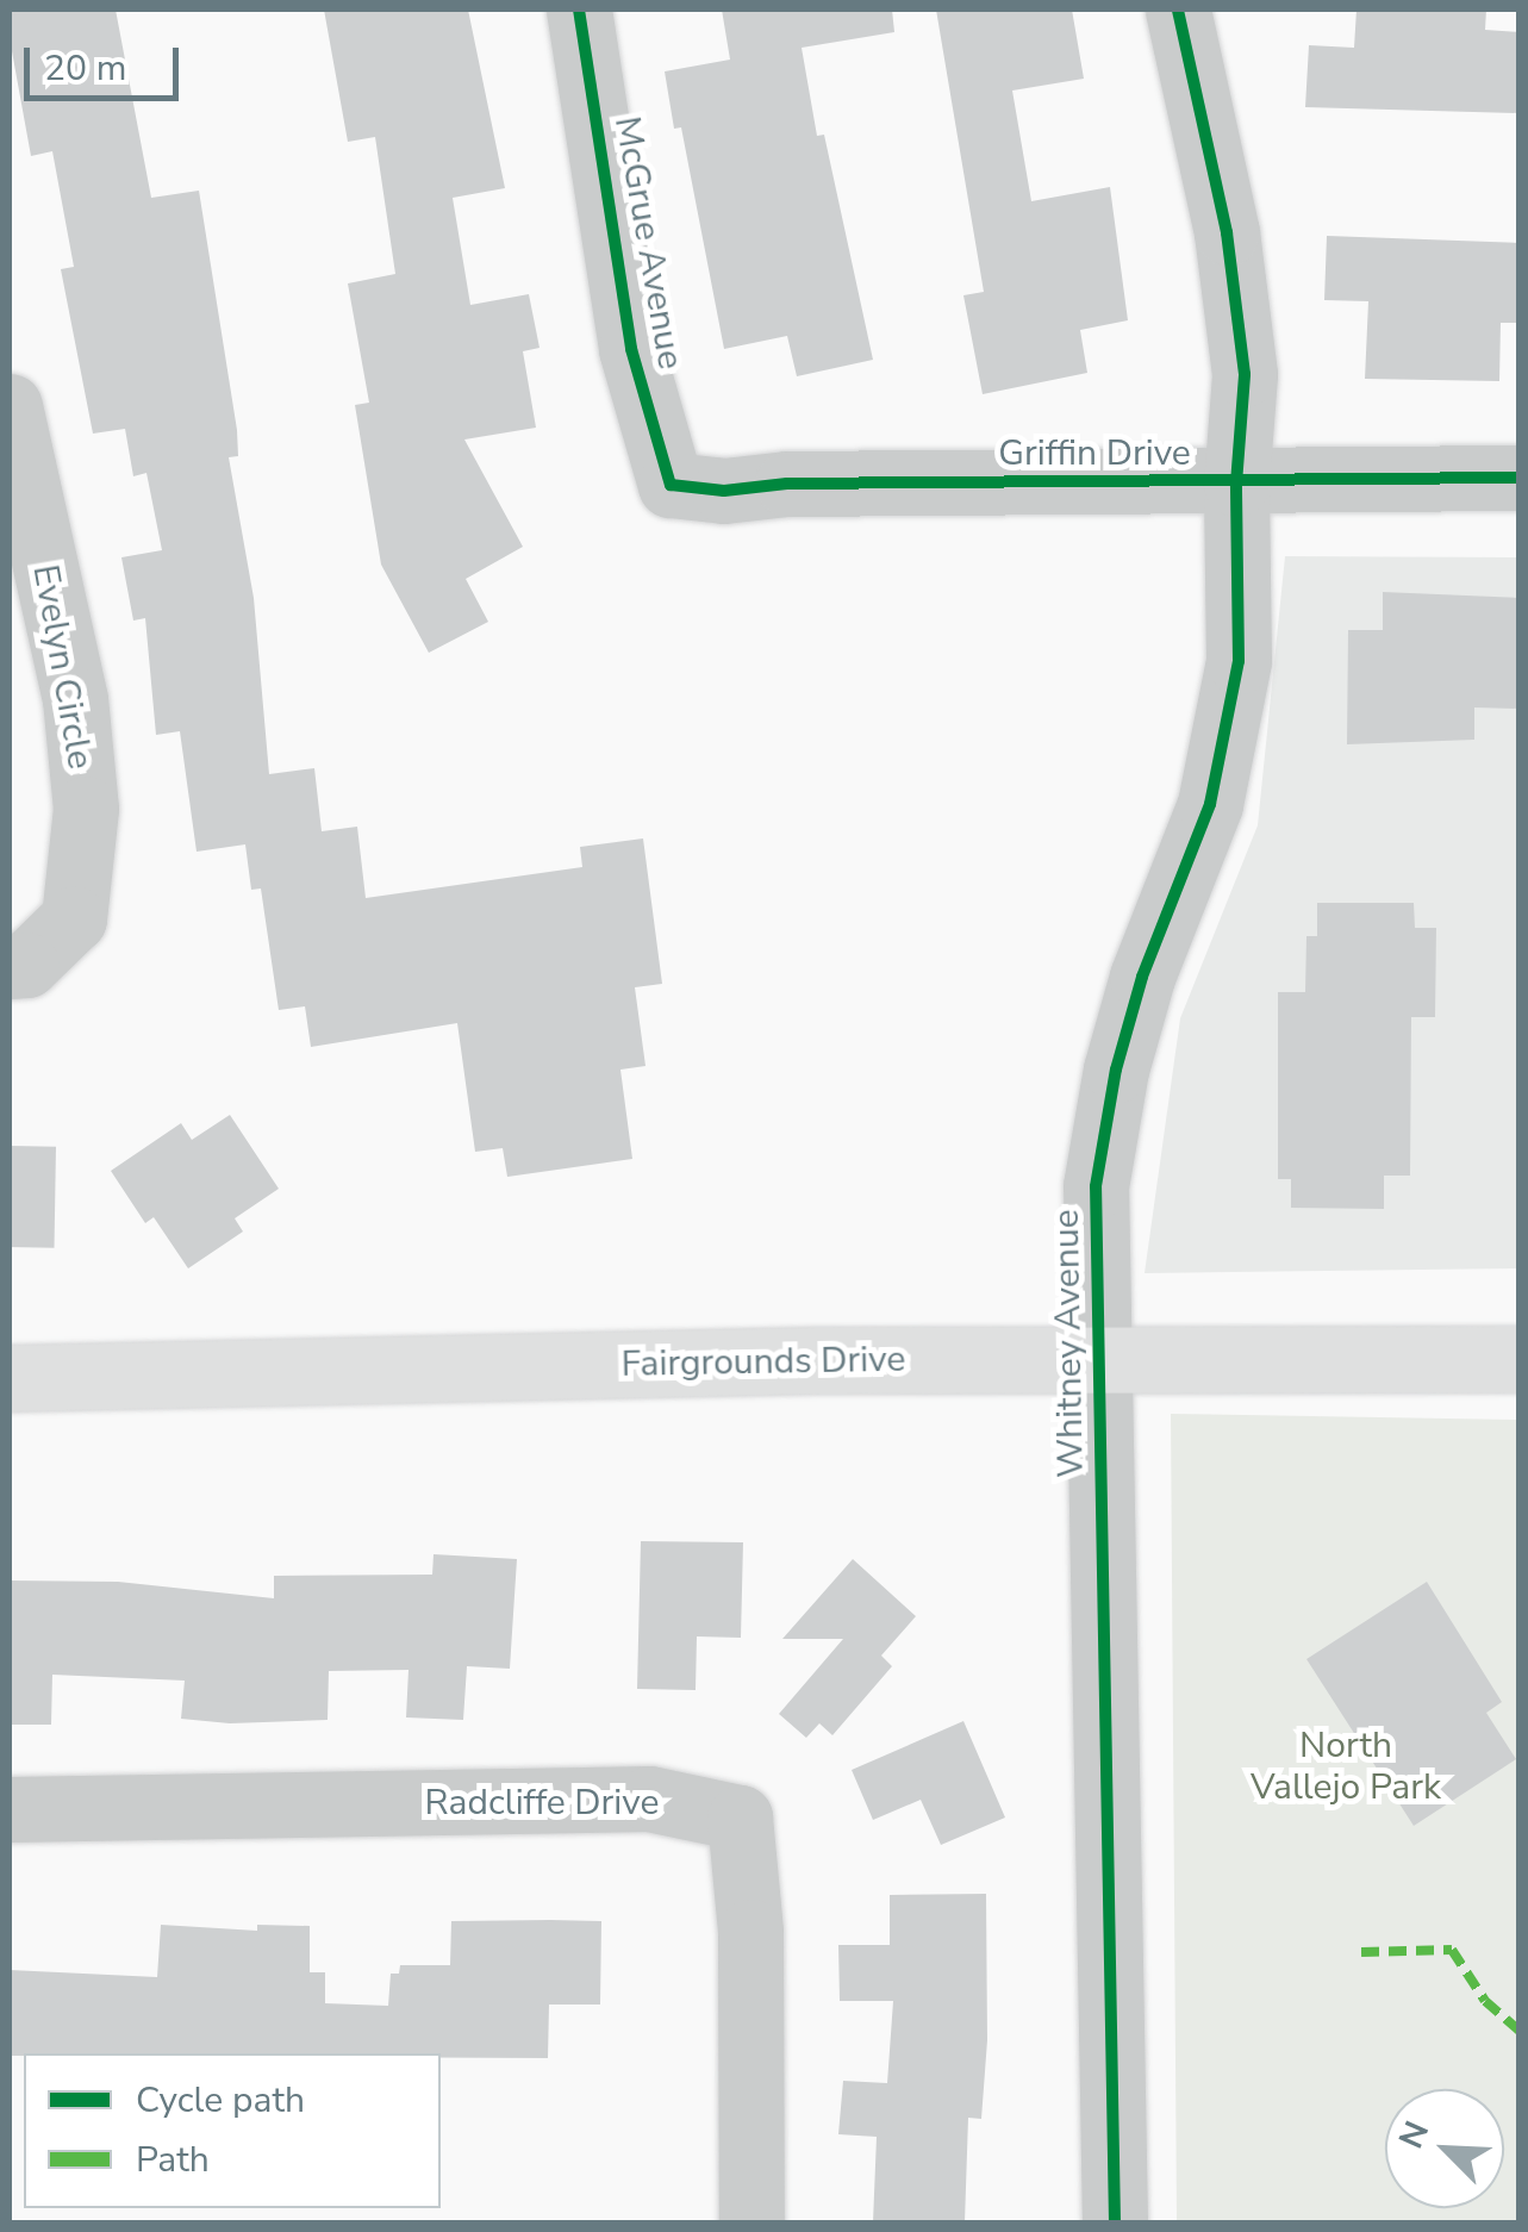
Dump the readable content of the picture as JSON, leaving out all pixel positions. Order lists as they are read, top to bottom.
{
  "streets": {
    "main road": ["Fairgrounds Drive"],
    "street": [
      "McGrue Avenue",
      "Griffin Drive",
      "Evelyn Circle",
      "Whitney Avenue",
      "Radcliffe Drive"
    ]
  },
  "crossings": [
    ["McGrue Avenue", "Griffin Drive"],
    ["Griffin Drive", "Whitney Avenue"],
    ["Whitney Avenue", "Fairgrounds Drive"]
  ],
  "parks": ["North Vallejo Park"],
  "legend": ["Cycle path", "Path"],
  "scale_bar": "20 m",
  "north": "top left"
}
